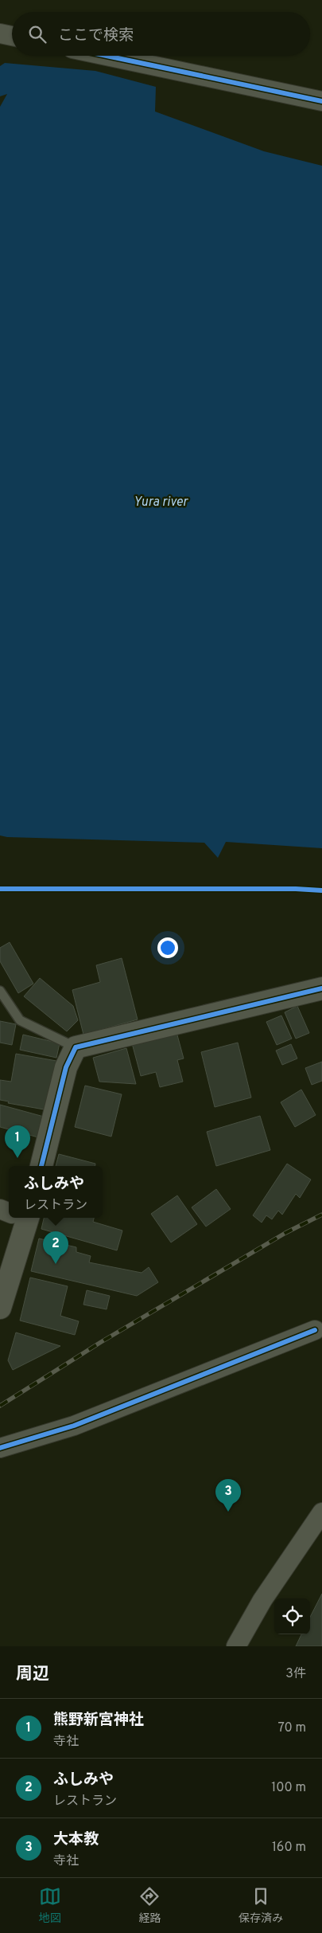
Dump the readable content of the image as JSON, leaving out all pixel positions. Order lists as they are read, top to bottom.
{
  "water": ["Yura river"],
  "page": {
    "search": "ここで検索",
    "pins": ["1", "2", "3"],
    "popup": ["ふしみや", "レストラン"],
    "heading": ["周辺", "3件"],
    "list": [
      {
        "mark": "1",
        "name": "熊野新宮神社",
        "note": "寺社",
        "value": "70 m"
      },
      {
        "mark": "2",
        "name": "ふしみや",
        "note": "レストラン",
        "value": "100 m"
      },
      {
        "mark": "3",
        "name": "大本教",
        "note": "寺社",
        "value": "160 m"
      }
    ],
    "nav": ["地図", "経路", "保存済み"]
  }
}
